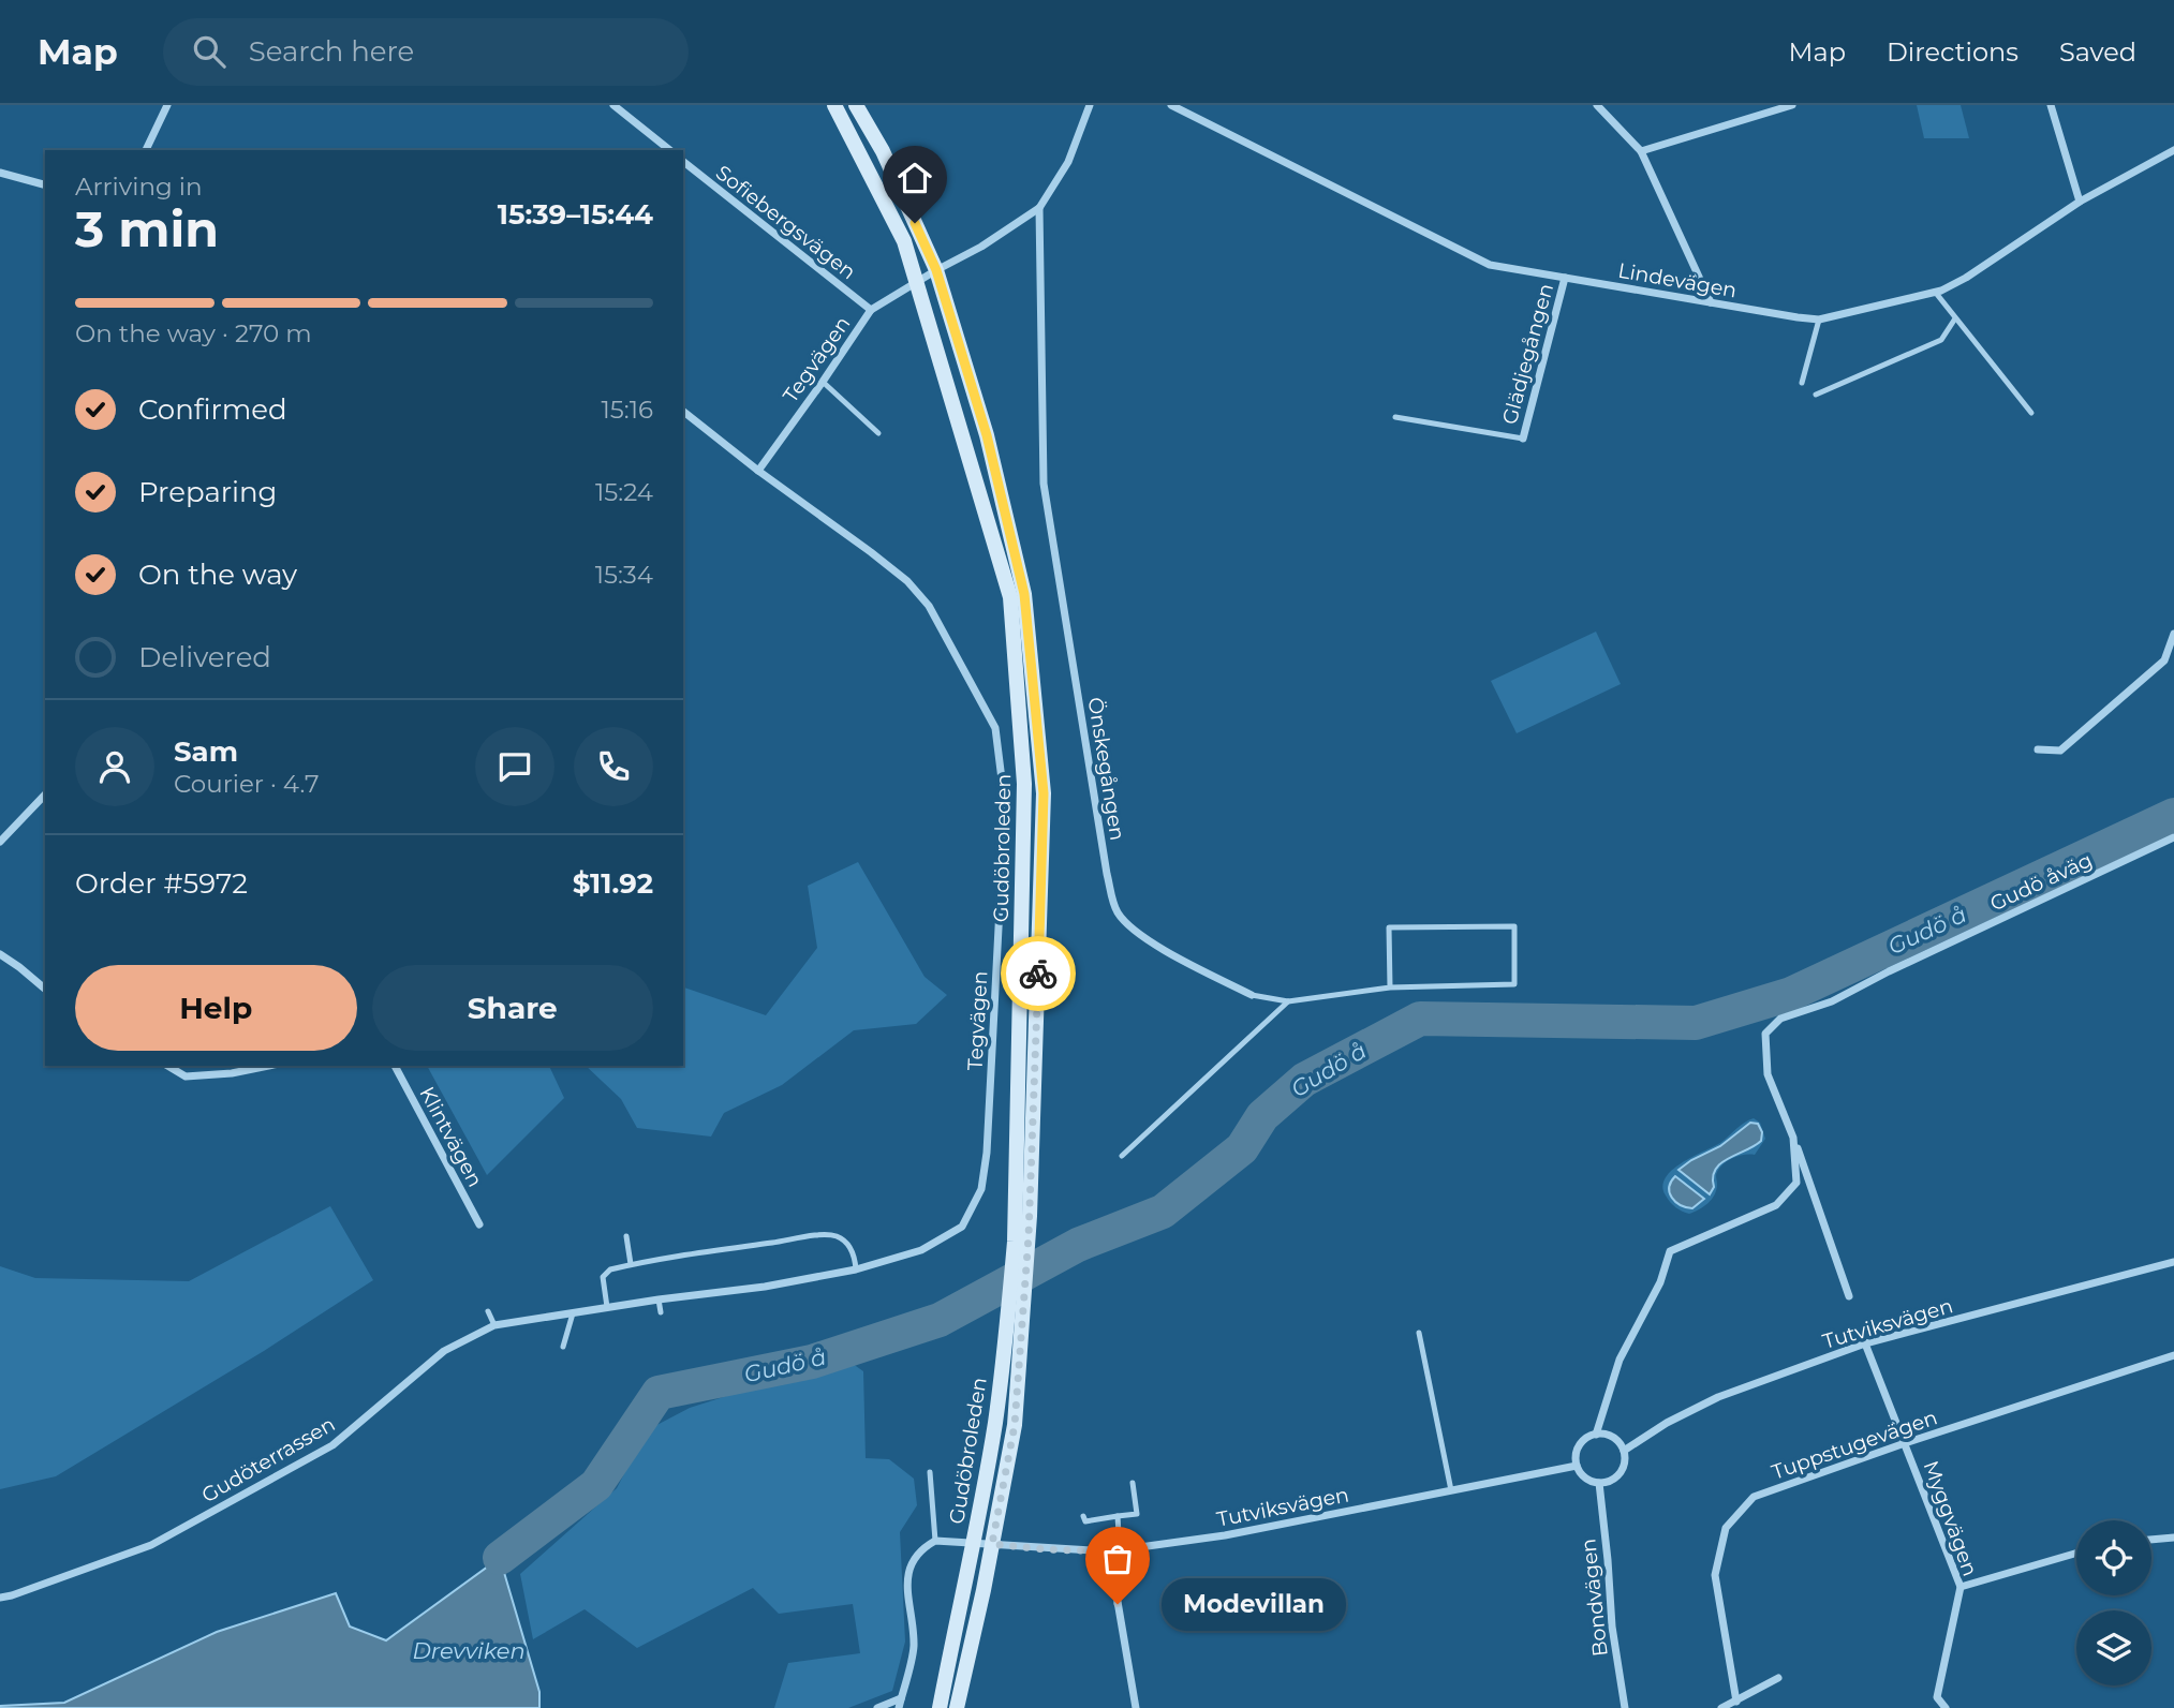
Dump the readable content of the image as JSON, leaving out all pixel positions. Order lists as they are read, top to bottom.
{
  "streets": {
    "main road": ["Gudöbroleden"],
    "street": [
      "Sofiebergsvägen",
      "Lindevägen",
      "Glädjegången",
      "Tegvägen",
      "Önskegången",
      "Gudö åväg",
      "Klintvägen",
      "Tutviksvägen",
      "Tuppstugevägen",
      "Gudöterrassen",
      "Myggvägen",
      "Bondvägen"
    ]
  },
  "crossings": [
    ["Sofiebergsvägen", "Tegvägen"],
    ["Lindevägen", "Glädjegången"],
    ["Tegvägen", "Önskegången"],
    ["Tegvägen", "Gudöbroleden"],
    ["Tegvägen", "Gudöterrassen"],
    ["Gudöbroleden", "Tutviksvägen"],
    ["Gudö åväg", "Tutviksvägen"],
    ["Gudö åväg", "Bondvägen"],
    ["Tutviksvägen", "Myggvägen"],
    ["Tutviksvägen", "Bondvägen"],
    ["Tuppstugevägen", "Myggvägen"]
  ],
  "water": ["Gudö å", "Drevviken"],
  "places": ["Modevillan"],
  "page": {
    "header": "Map",
    "search": "Search here",
    "nav": ["Map", "Directions", "Saved"],
    "heading": ["3 min", "Arriving in", "15:39–15:44"],
    "panel": [
      "Sam",
      "Courier · 4.7",
      "Order #5972",
      "$11.92"
    ],
    "bar": "On the way · 270 m",
    "list": [
      ["Confirmed", "15:16"],
      ["Preparing", "15:24"],
      ["On the way", "15:34"],
      "Delivered"
    ],
    "buttons": ["Help", "Share"],
    "bubble": "Modevillan"
  }
}
